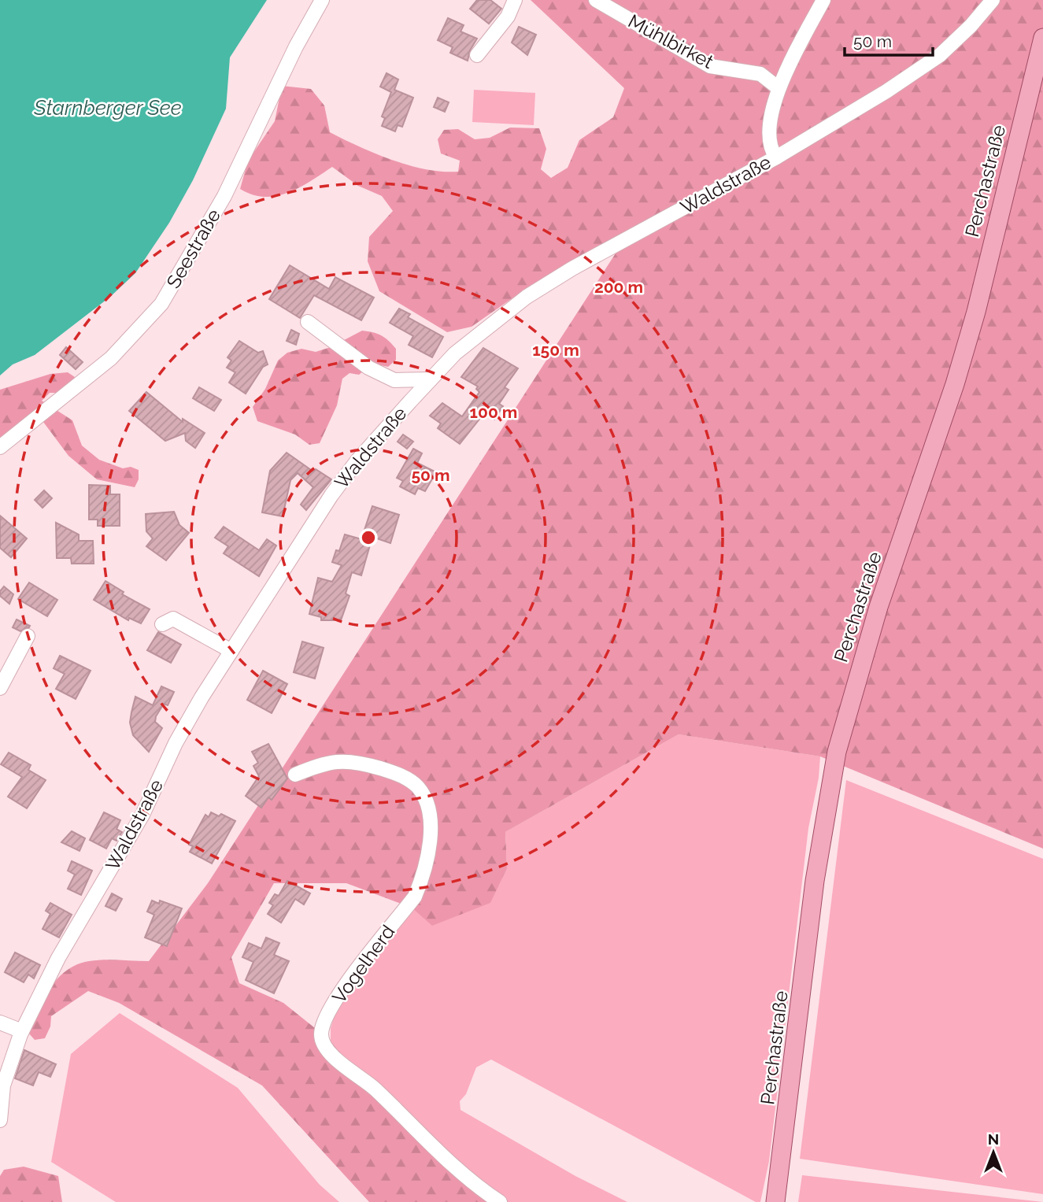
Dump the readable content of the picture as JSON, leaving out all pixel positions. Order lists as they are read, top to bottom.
{
  "streets": {
    "main road": ["Perchastraße"],
    "street": [
      "Mühlbirket",
      "Waldstraße",
      "Seestraße",
      "Vogelherd"
    ]
  },
  "water": ["Starnberger See"],
  "scale_bar": "50 m",
  "north": "top",
  "rings": [
    "200 m",
    "150 m",
    "100 m",
    "50 m"
  ]
}
